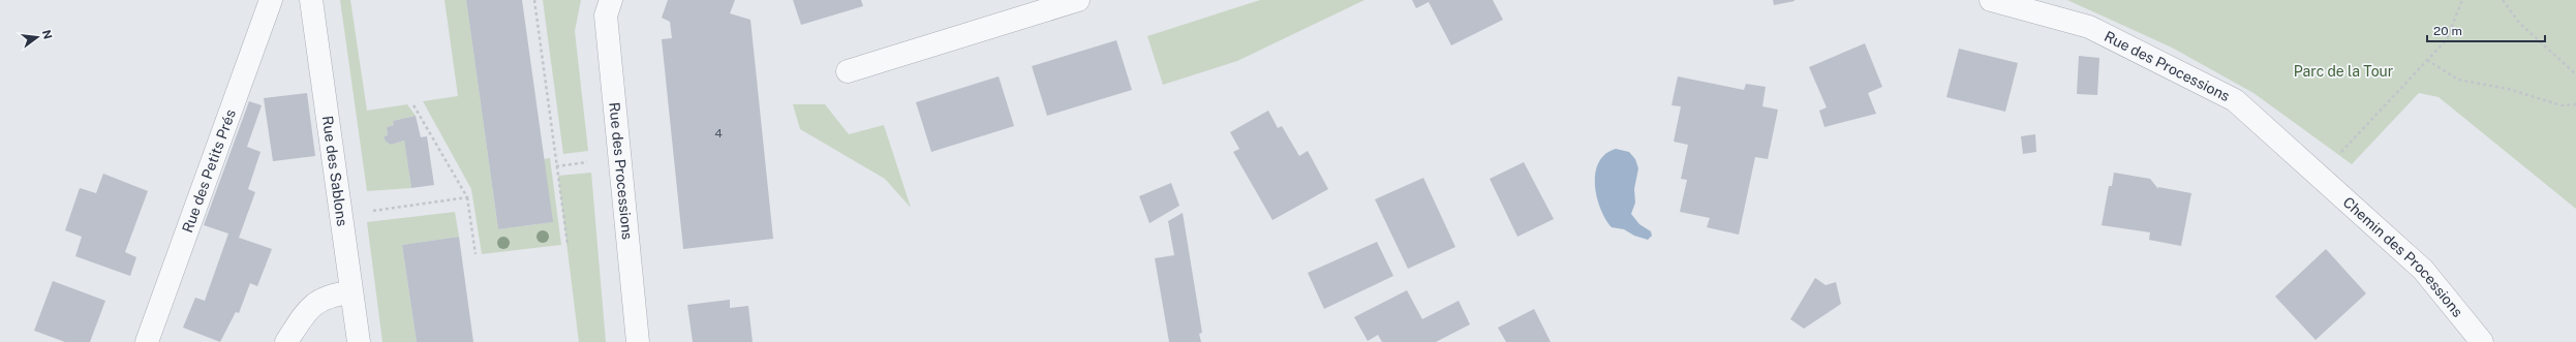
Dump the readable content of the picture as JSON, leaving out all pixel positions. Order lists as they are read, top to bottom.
{
  "streets": {
    "street": [
      "Rue des Processions",
      "Rue des Petits Prés",
      "Rue des Sablons",
      "Chemin des Processions"
    ]
  },
  "crossings": [
    ["Rue des Processions", "Chemin des Processions"]
  ],
  "parks": ["Parc de la Tour"],
  "house_numbers": ["4"],
  "scale_bar": "20 m",
  "north": "right"
}
